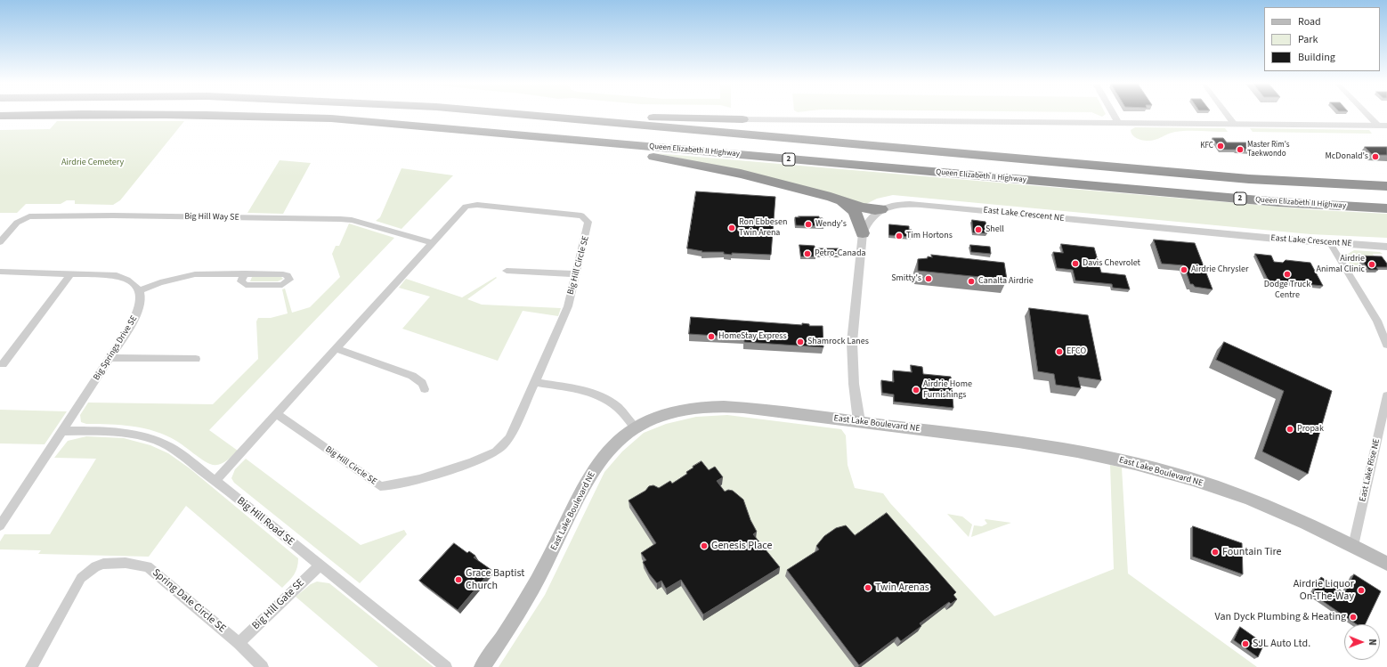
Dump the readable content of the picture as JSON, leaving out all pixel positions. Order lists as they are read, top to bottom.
{
  "streets": {
    "highway": ["Queen Elizabeth II Highway", "2"],
    "main road": ["East Lake Boulevard NE"],
    "street": [
      "East Lake Crescent NE",
      "Big Hill Way SE",
      "Big Hill Circle SE",
      "Big Springs Drive SE",
      "East Lake Rise NE",
      "Big Hill Road SE",
      "Spring Dale Circle SE",
      "Big Hill Gate SE"
    ]
  },
  "crossings": [
    ["East Lake Crescent NE", "East Lake Boulevard NE"],
    ["Big Hill Way SE", "Big Hill Circle SE"],
    ["Big Hill Circle SE", "Big Hill Road SE"],
    ["Big Springs Drive SE", "Big Hill Road SE"],
    ["East Lake Boulevard NE", "East Lake Rise NE"],
    ["Big Hill Road SE", "Big Hill Gate SE"],
    ["Spring Dale Circle SE", "Big Hill Gate SE"]
  ],
  "parks": ["Airdrie Cemetery"],
  "places": [
    "KFC",
    "Master Rim's Taekwondo",
    "McDonald's",
    "Wendy's",
    "Ron Ebbesen Twin Arena",
    "Shell",
    "Tim Hortons",
    "Petro-Canada",
    "Davis Chevrolet",
    "Airdrie Animal Clinic",
    "Airdrie Chrysler",
    "Dodge Truck Centre",
    "Smitty's",
    "Canalta Airdrie",
    "HomeStay Express",
    "Shamrock Lanes",
    "EFCO",
    "Airdrie Home Furnishings",
    "Propak",
    "Genesis Place",
    "Fountain Tire",
    "Grace Baptist Church",
    "Twin Arenas",
    "Airdrie Liquor On-The-Way",
    "Van Dyck Plumbing & Heating",
    "SJL Auto Ltd."
  ],
  "legend": ["Road", "Park", "Building"],
  "north": "right"
}
